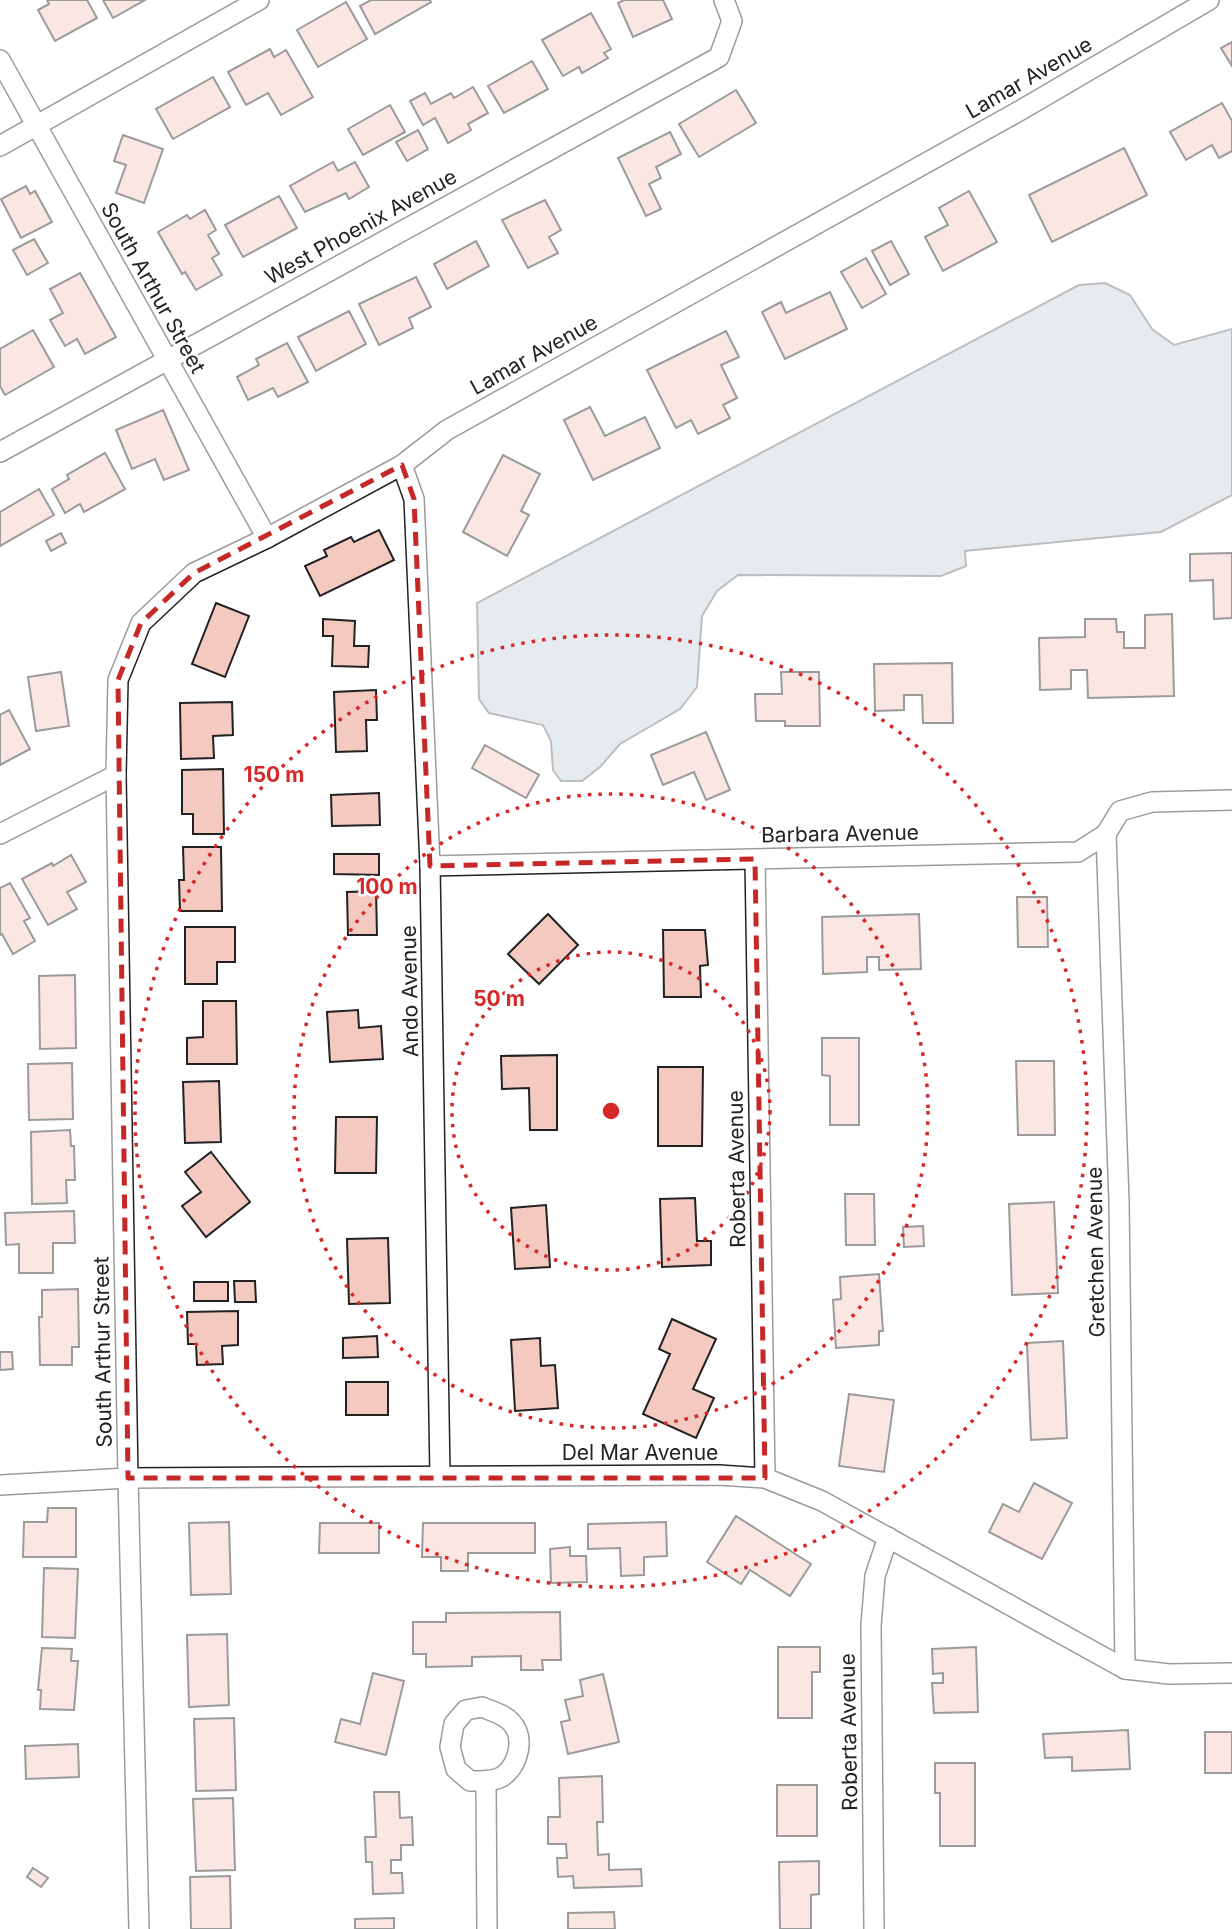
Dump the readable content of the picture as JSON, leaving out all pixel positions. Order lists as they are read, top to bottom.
{
  "streets": {
    "street": [
      "Lamar Avenue",
      "West Phoenix Avenue",
      "South Arthur Street",
      "Barbara Avenue",
      "Ando Avenue",
      "Roberta Avenue",
      "Gretchen Avenue",
      "Del Mar Avenue"
    ]
  },
  "crossings": [
    ["Lamar Avenue", "South Arthur Street"],
    ["Lamar Avenue", "Ando Avenue"],
    ["West Phoenix Avenue", "South Arthur Street"],
    ["South Arthur Street", "Del Mar Avenue"],
    ["Barbara Avenue", "Ando Avenue"],
    ["Barbara Avenue", "Roberta Avenue"],
    ["Barbara Avenue", "Gretchen Avenue"],
    ["Ando Avenue", "Del Mar Avenue"],
    ["Roberta Avenue", "Del Mar Avenue"],
    ["Gretchen Avenue", "Del Mar Avenue"]
  ],
  "rings": ["150 m", "100 m", "50 m"]
}
